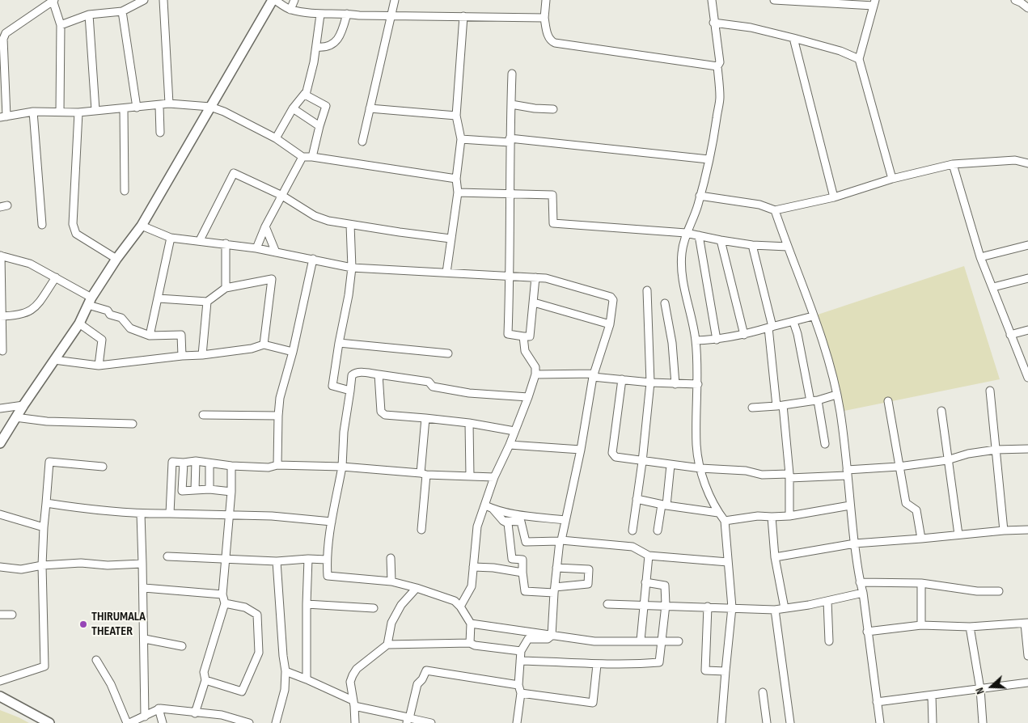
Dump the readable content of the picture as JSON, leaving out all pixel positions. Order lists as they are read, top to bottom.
{
  "places": ["THIRUMALA THEATER"],
  "north": "left"
}
